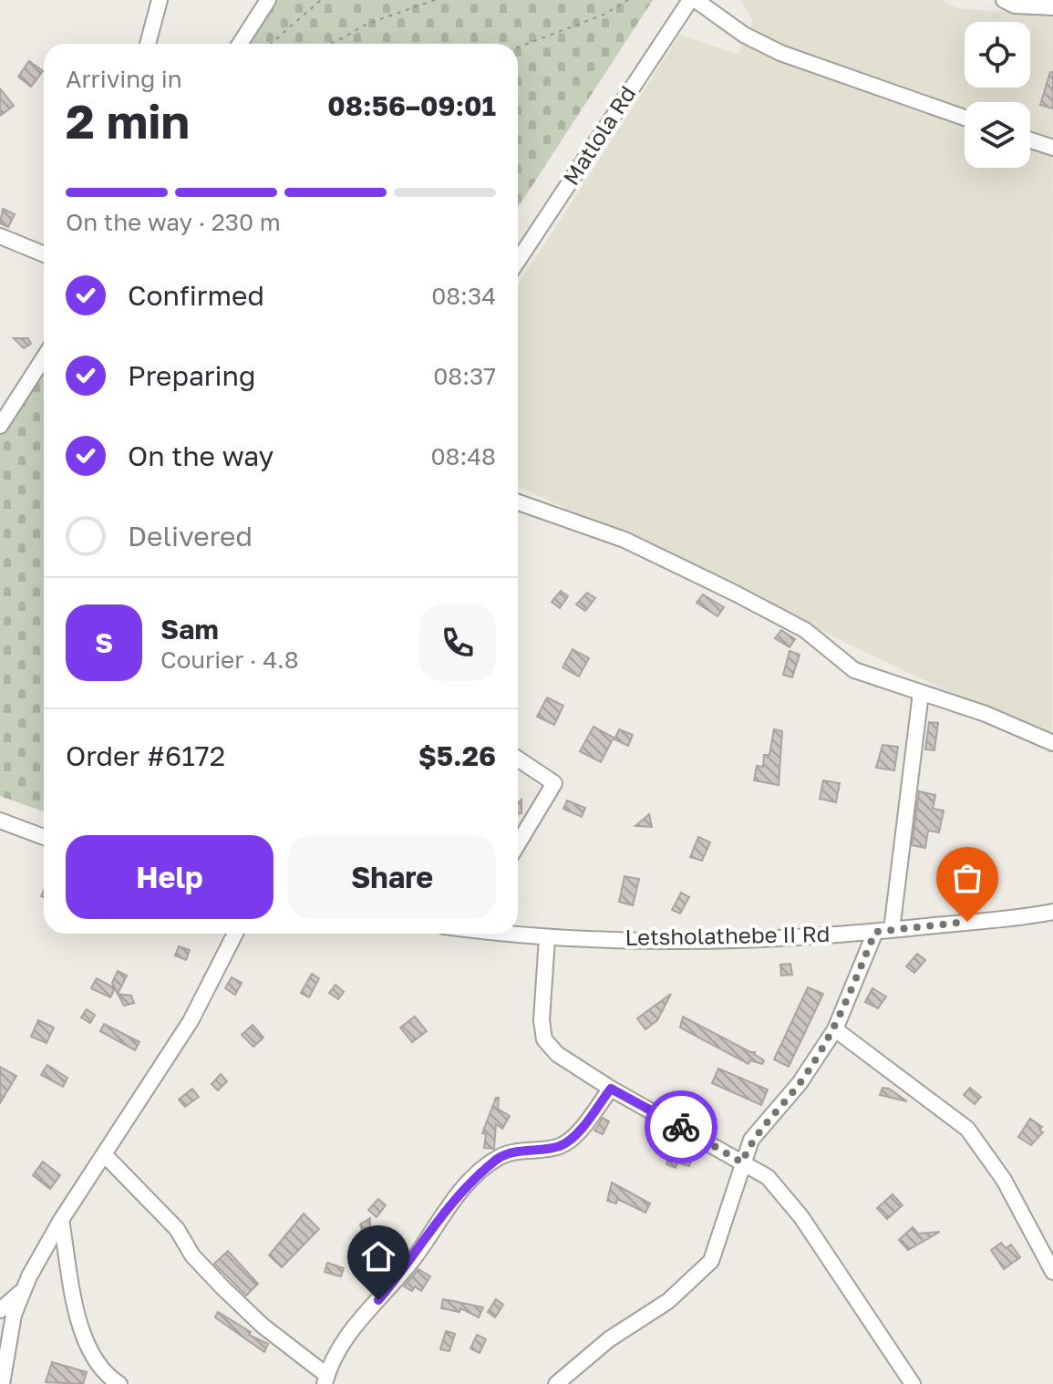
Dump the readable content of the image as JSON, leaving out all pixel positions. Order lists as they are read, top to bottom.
{
  "streets": {
    "street": ["Matlola Rd", "Letsholathebe II Rd"]
  },
  "page": {
    "heading": ["2 min", "Arriving in", "08:56–09:01"],
    "panel": [
      "Sam",
      "Courier · 4.8",
      "Order #6172",
      "$5.26"
    ],
    "bar": "On the way · 230 m",
    "list": [
      ["Confirmed", "08:34"],
      ["Preparing", "08:37"],
      ["On the way", "08:48"],
      "Delivered"
    ],
    "round": "S",
    "buttons": ["Help", "Share"]
  }
}
